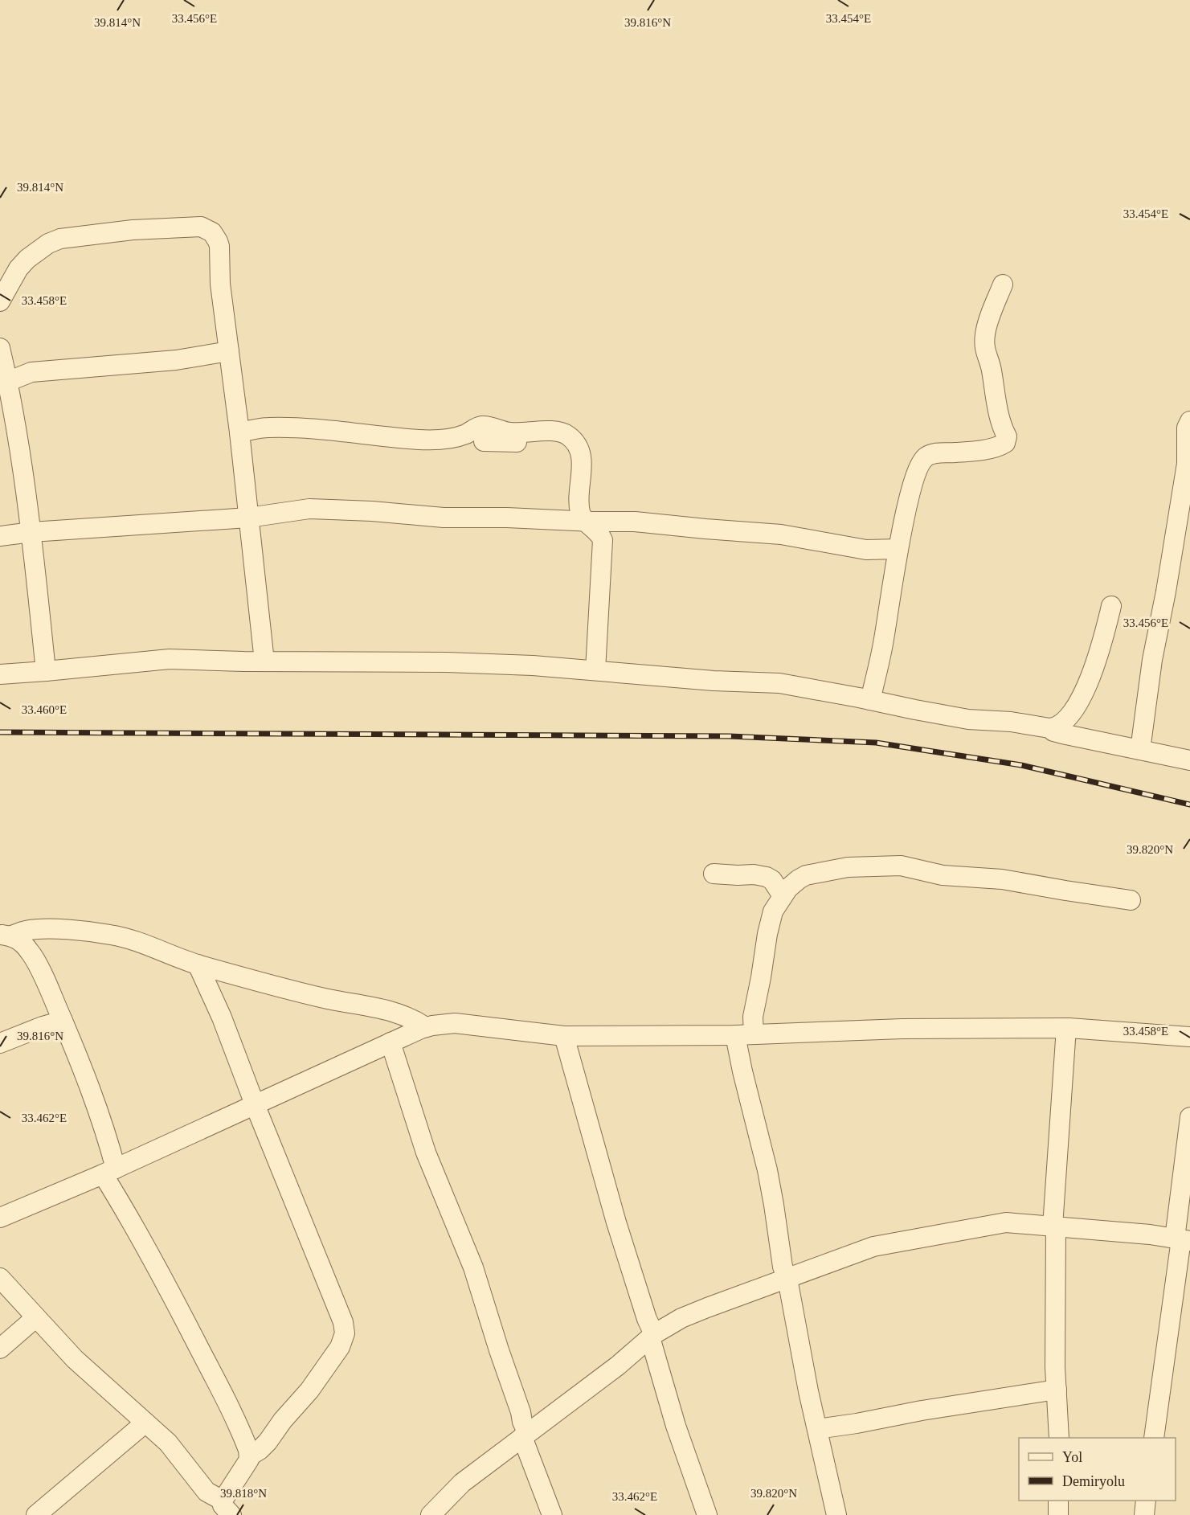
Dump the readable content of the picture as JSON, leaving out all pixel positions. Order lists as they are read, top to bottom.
{
  "legend": ["Yol", "Demiryolu"],
  "coordinates": [
    "33.454°E",
    "33.456°E",
    "39.814°N",
    "39.816°N",
    "33.458°E",
    "33.460°E",
    "39.820°N",
    "33.462°E",
    "39.818°N"
  ]
}
